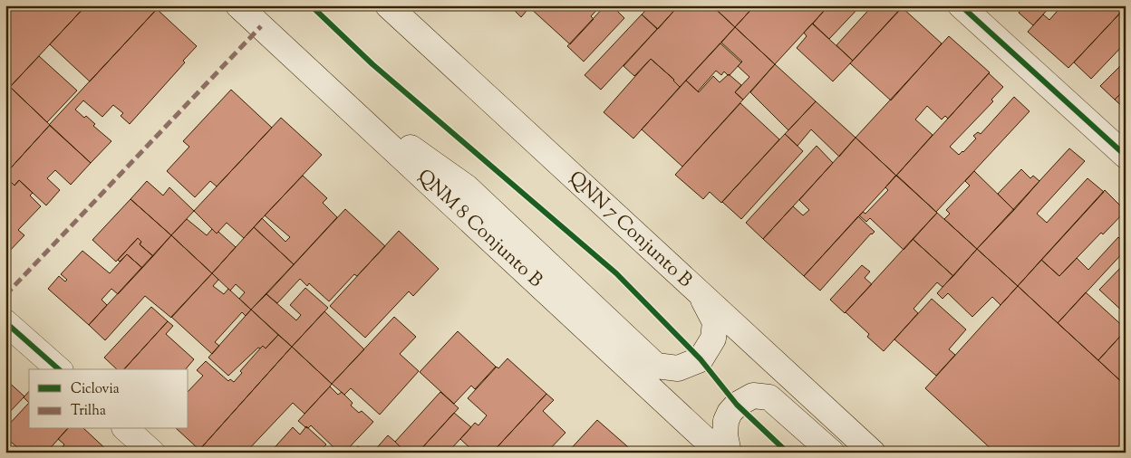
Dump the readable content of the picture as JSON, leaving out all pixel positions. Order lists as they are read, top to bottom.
{
  "streets": {
    "main road": ["QNM 8 Conjunto B", "QNN 7 Conjunto B"]
  },
  "legend": ["Ciclovia", "Trilha"]
}
